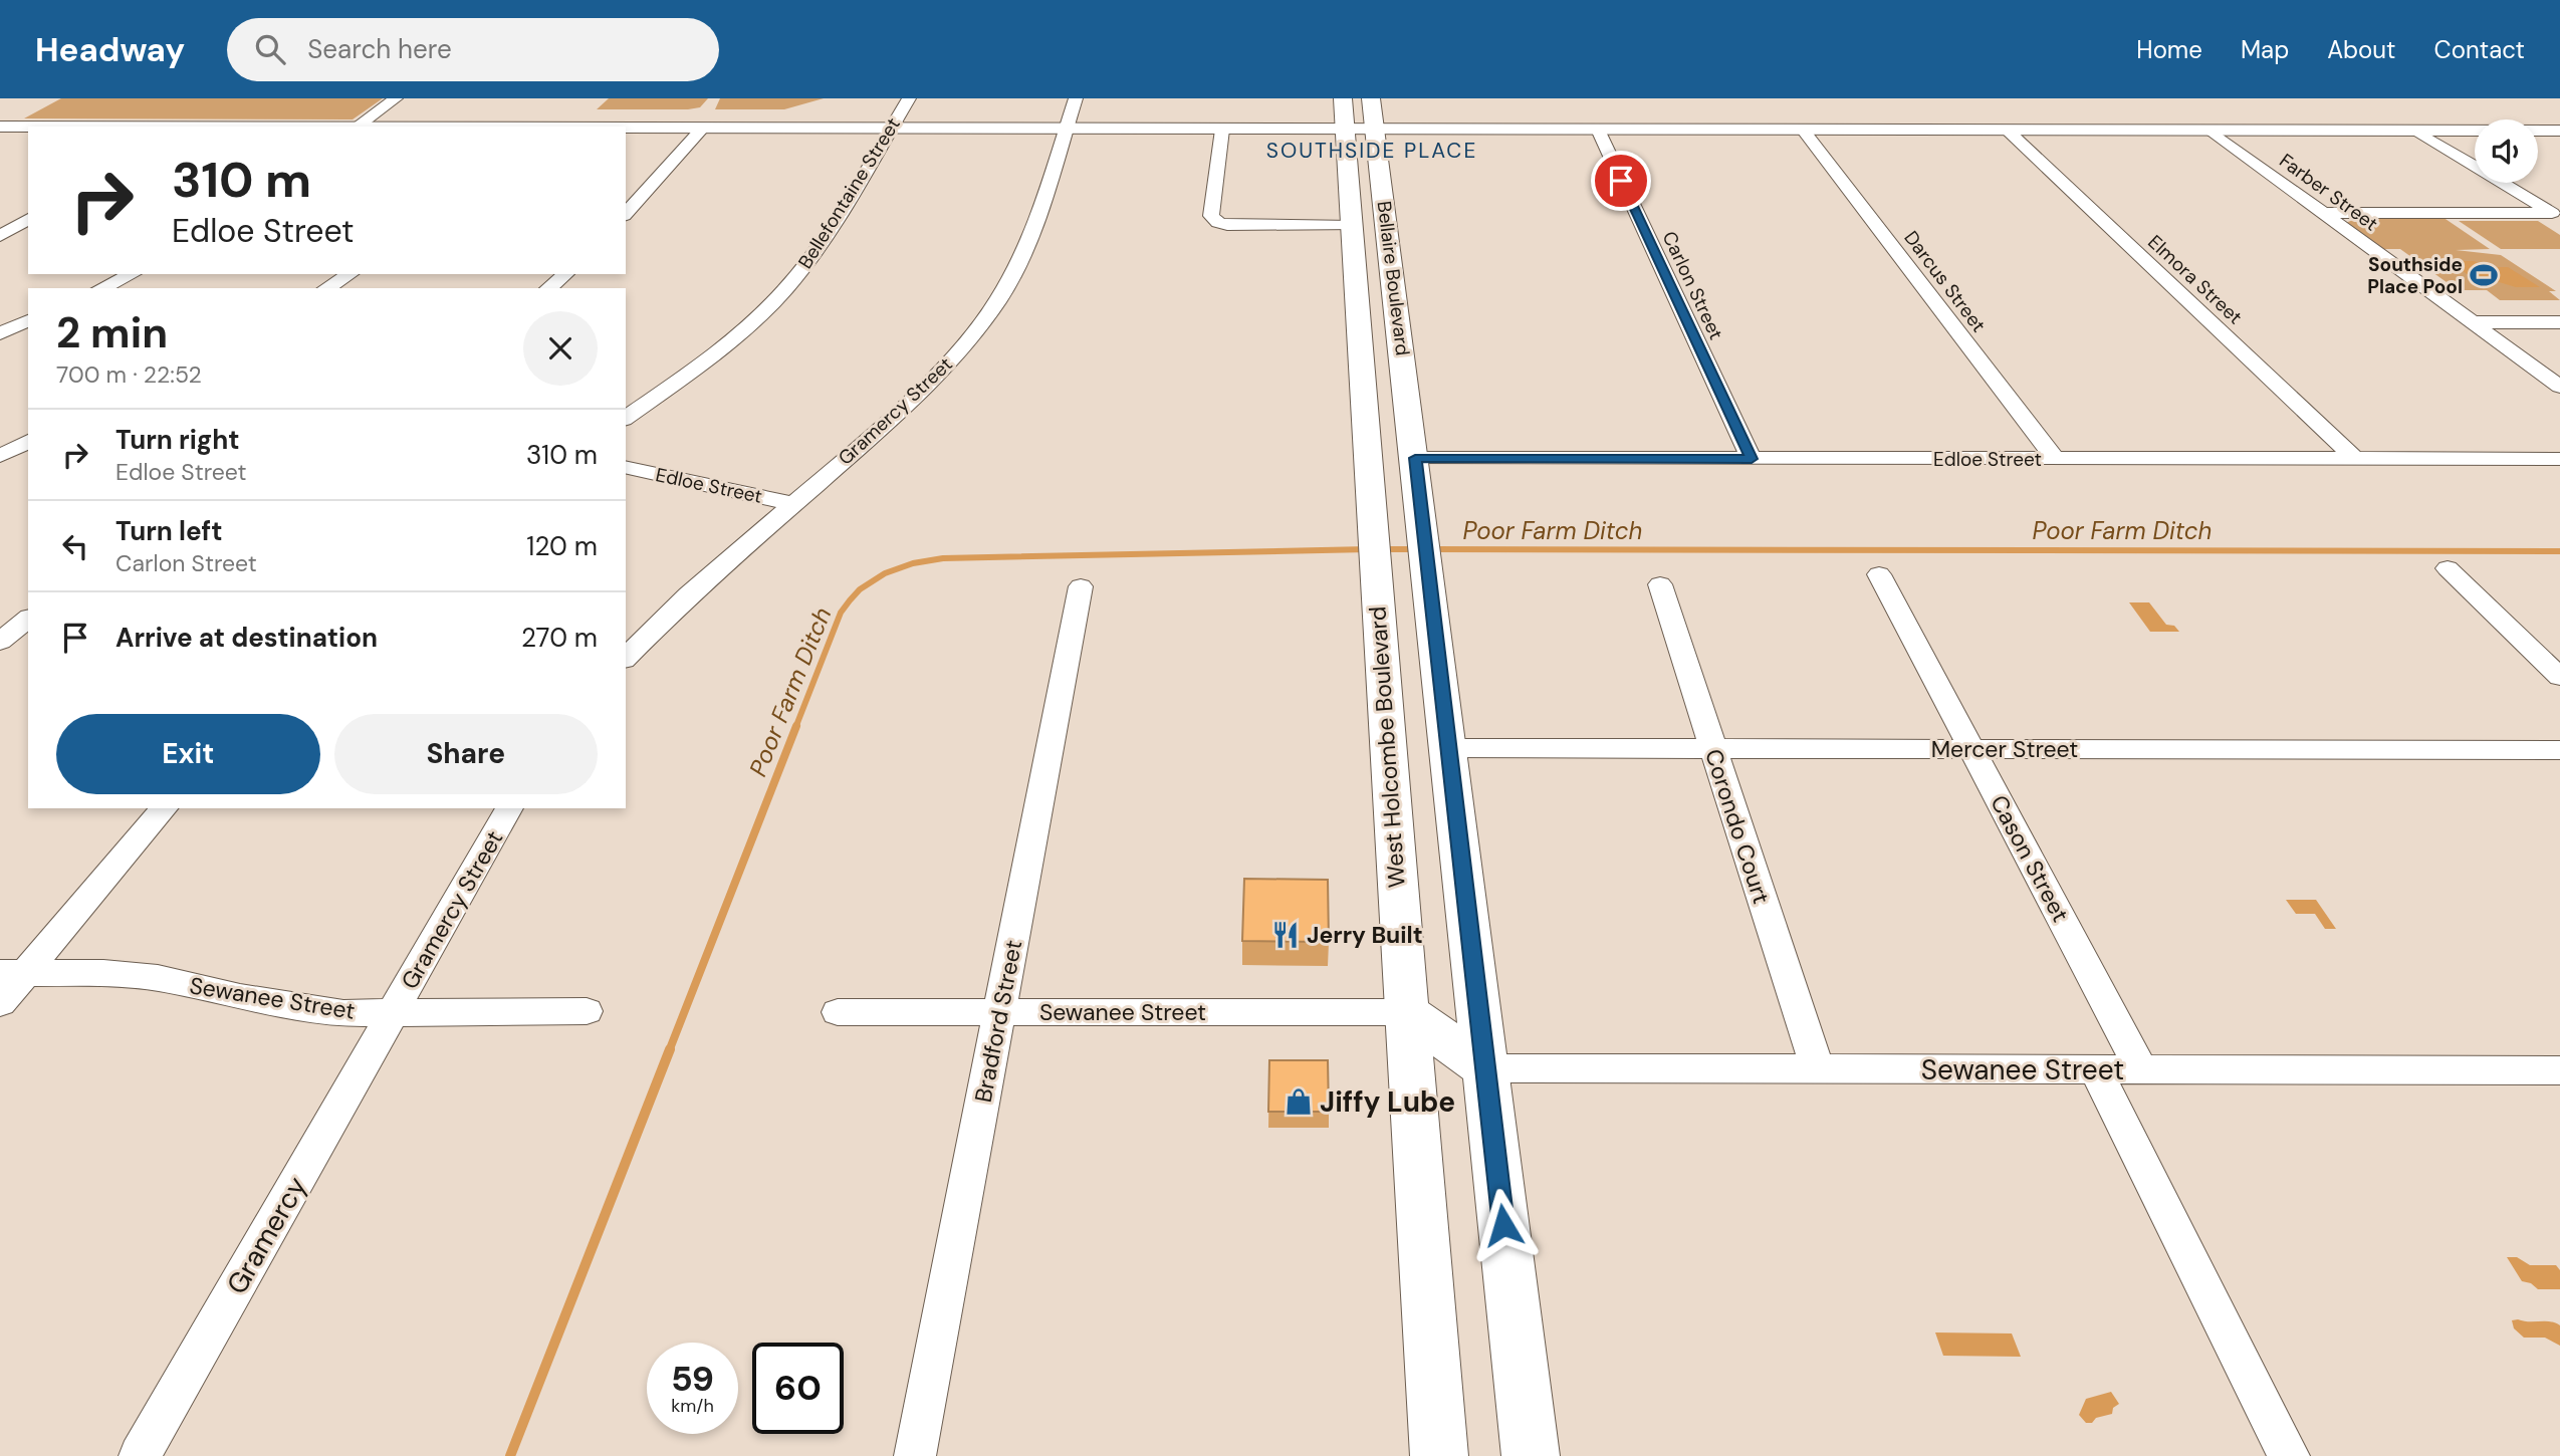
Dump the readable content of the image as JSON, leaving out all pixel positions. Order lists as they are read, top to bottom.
{
  "streets": {
    "main road": ["Bellaire Boulevard", "West Holcombe Boulevard"],
    "street": [
      "Farber Street",
      "Bellefontaine Street",
      "Elmora Street",
      "Darcus Street",
      "Carlon Street",
      "Gramercy Street",
      "Edloe Street",
      "Mercer Street",
      "Corondo Court",
      "Cason Street",
      "Sewanee Street",
      "Bradford Street",
      "Gramercy"
    ]
  },
  "crossings": [
    ["Bellaire Boulevard", "Edloe Street"],
    ["Bellaire Boulevard", "West Holcombe Boulevard"],
    ["Elmora Street", "Edloe Street"],
    ["Darcus Street", "Edloe Street"],
    ["Carlon Street", "Edloe Street"],
    ["Gramercy Street", "Edloe Street"],
    ["Gramercy Street", "Sewanee Street"],
    ["Gramercy Street", "Gramercy"],
    ["West Holcombe Boulevard", "Sewanee Street"],
    ["Mercer Street", "Corondo Court"],
    ["Mercer Street", "Cason Street"],
    ["Corondo Court", "Sewanee Street"],
    ["Cason Street", "Sewanee Street"],
    ["Sewanee Street", "Bradford Street"],
    ["Sewanee Street", "Gramercy"]
  ],
  "districts": ["SOUTHSIDE PLACE"],
  "water": ["Poor Farm Ditch"],
  "places": {
    "sports": ["Southside Place Pool"],
    "restaurant": ["Jerry Built"],
    "shop": ["Jiffy Lube"]
  },
  "page": {
    "header": "Headway",
    "search": "Search here",
    "nav": [
      "Home",
      "Map",
      "About",
      "Contact"
    ],
    "turn": ["310 m", "Edloe Street"],
    "heading": ["2 min", "700 m · 22:52"],
    "list": [
      {
        "name": "Turn right",
        "note": "Edloe Street",
        "value": "310 m"
      },
      {
        "name": "Turn left",
        "note": "Carlon Street",
        "value": "120 m"
      },
      {
        "name": "Arrive at destination",
        "value": "270 m"
      }
    ],
    "buttons": ["Exit", "Share"],
    "speed": "59 km/h",
    "limit": "60"
  }
}
